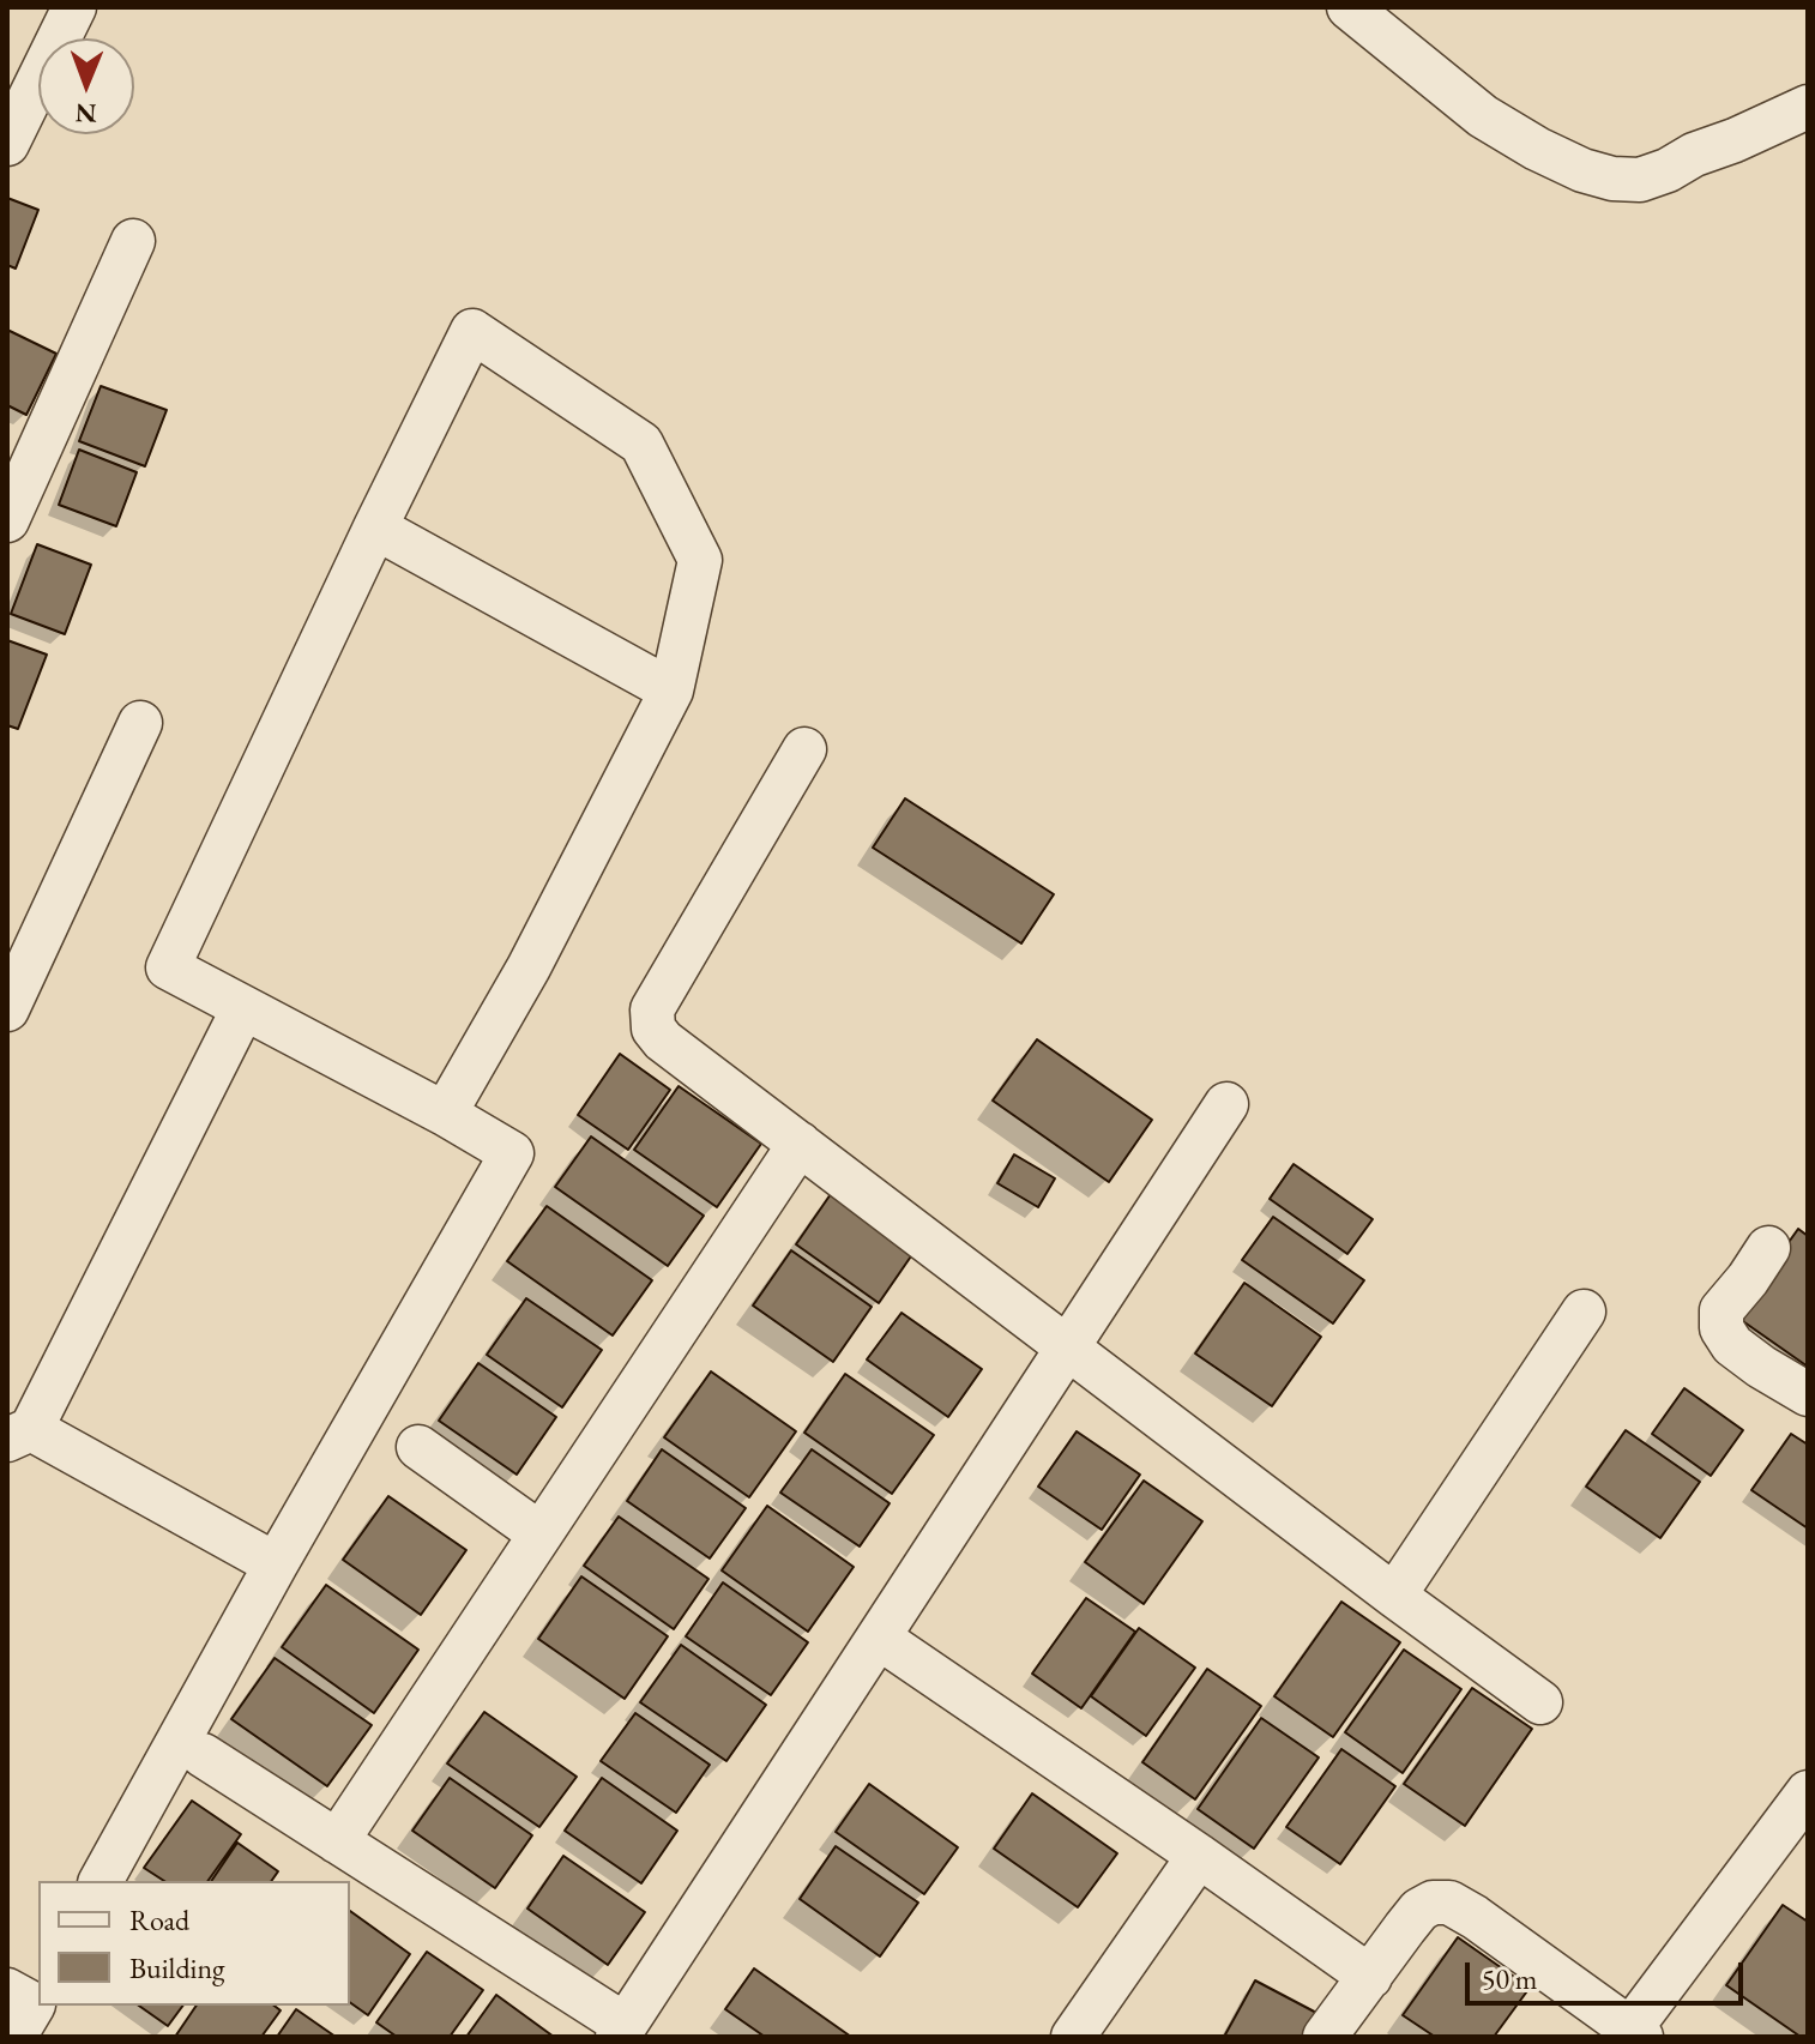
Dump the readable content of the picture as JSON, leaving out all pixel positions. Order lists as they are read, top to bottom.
{
  "legend": ["Road", "Building"],
  "scale_bar": "50 m",
  "north": "bottom"
}
